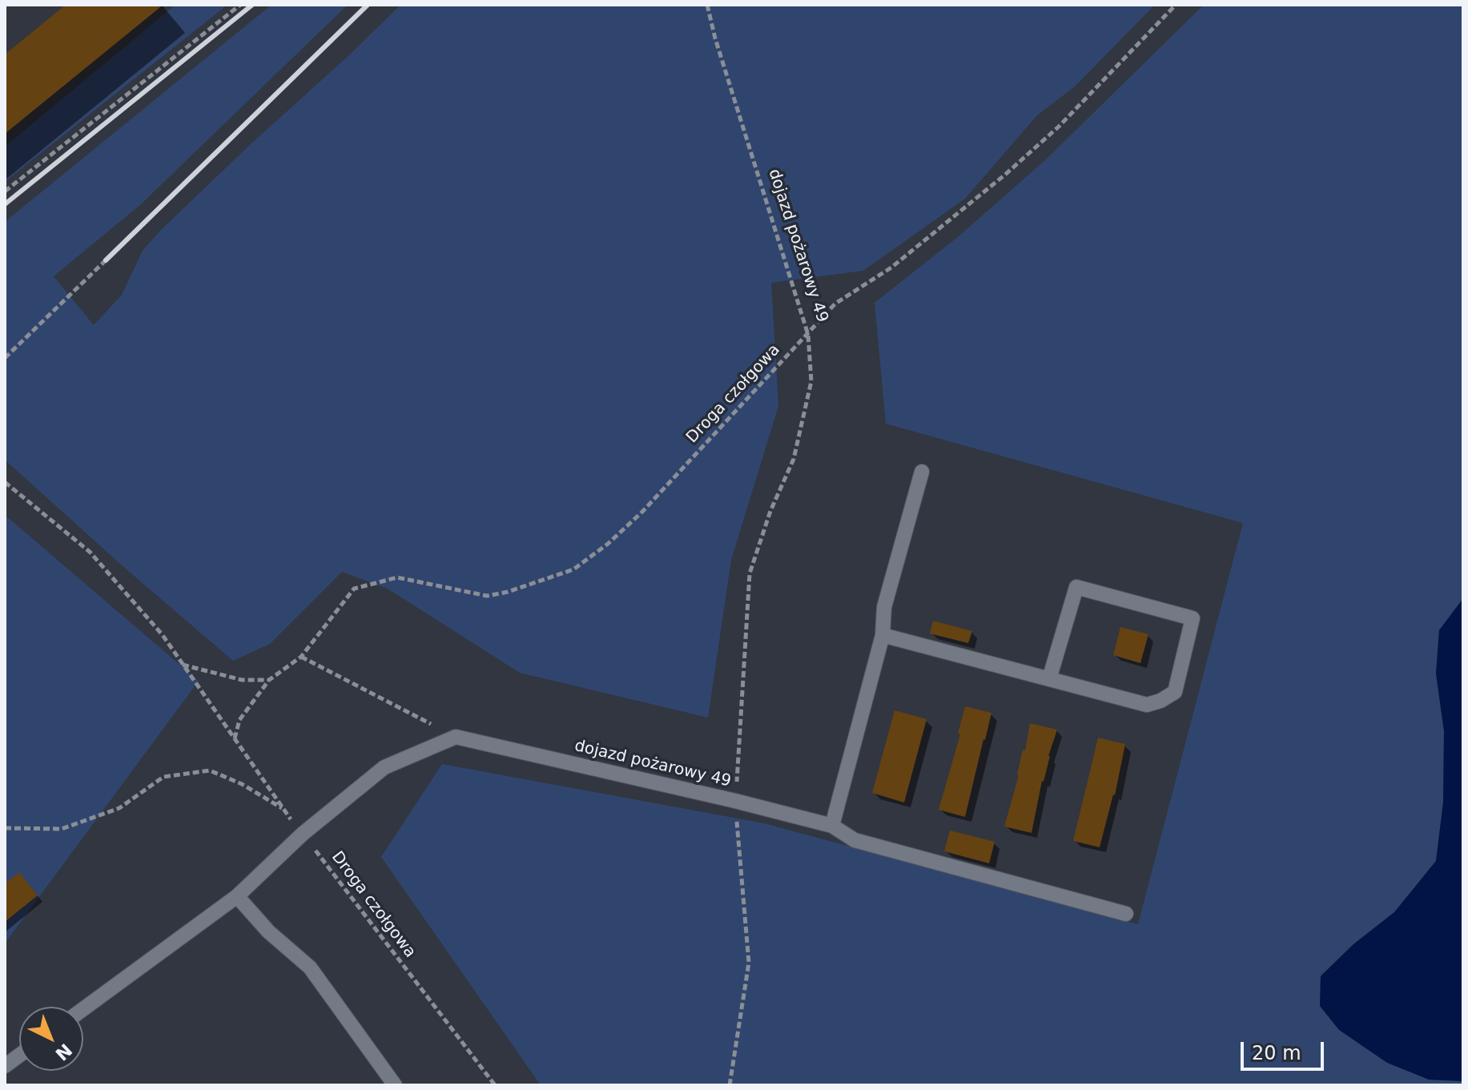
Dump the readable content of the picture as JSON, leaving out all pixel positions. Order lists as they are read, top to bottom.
{
  "streets": {
    "lane": ["dojazd pożarowy 49"],
    "path": ["Droga czołgowa"]
  },
  "crossings": [
    ["dojazd pożarowy 49", "Droga czołgowa"]
  ],
  "scale_bar": "20 m",
  "north": "bottom right"
}
